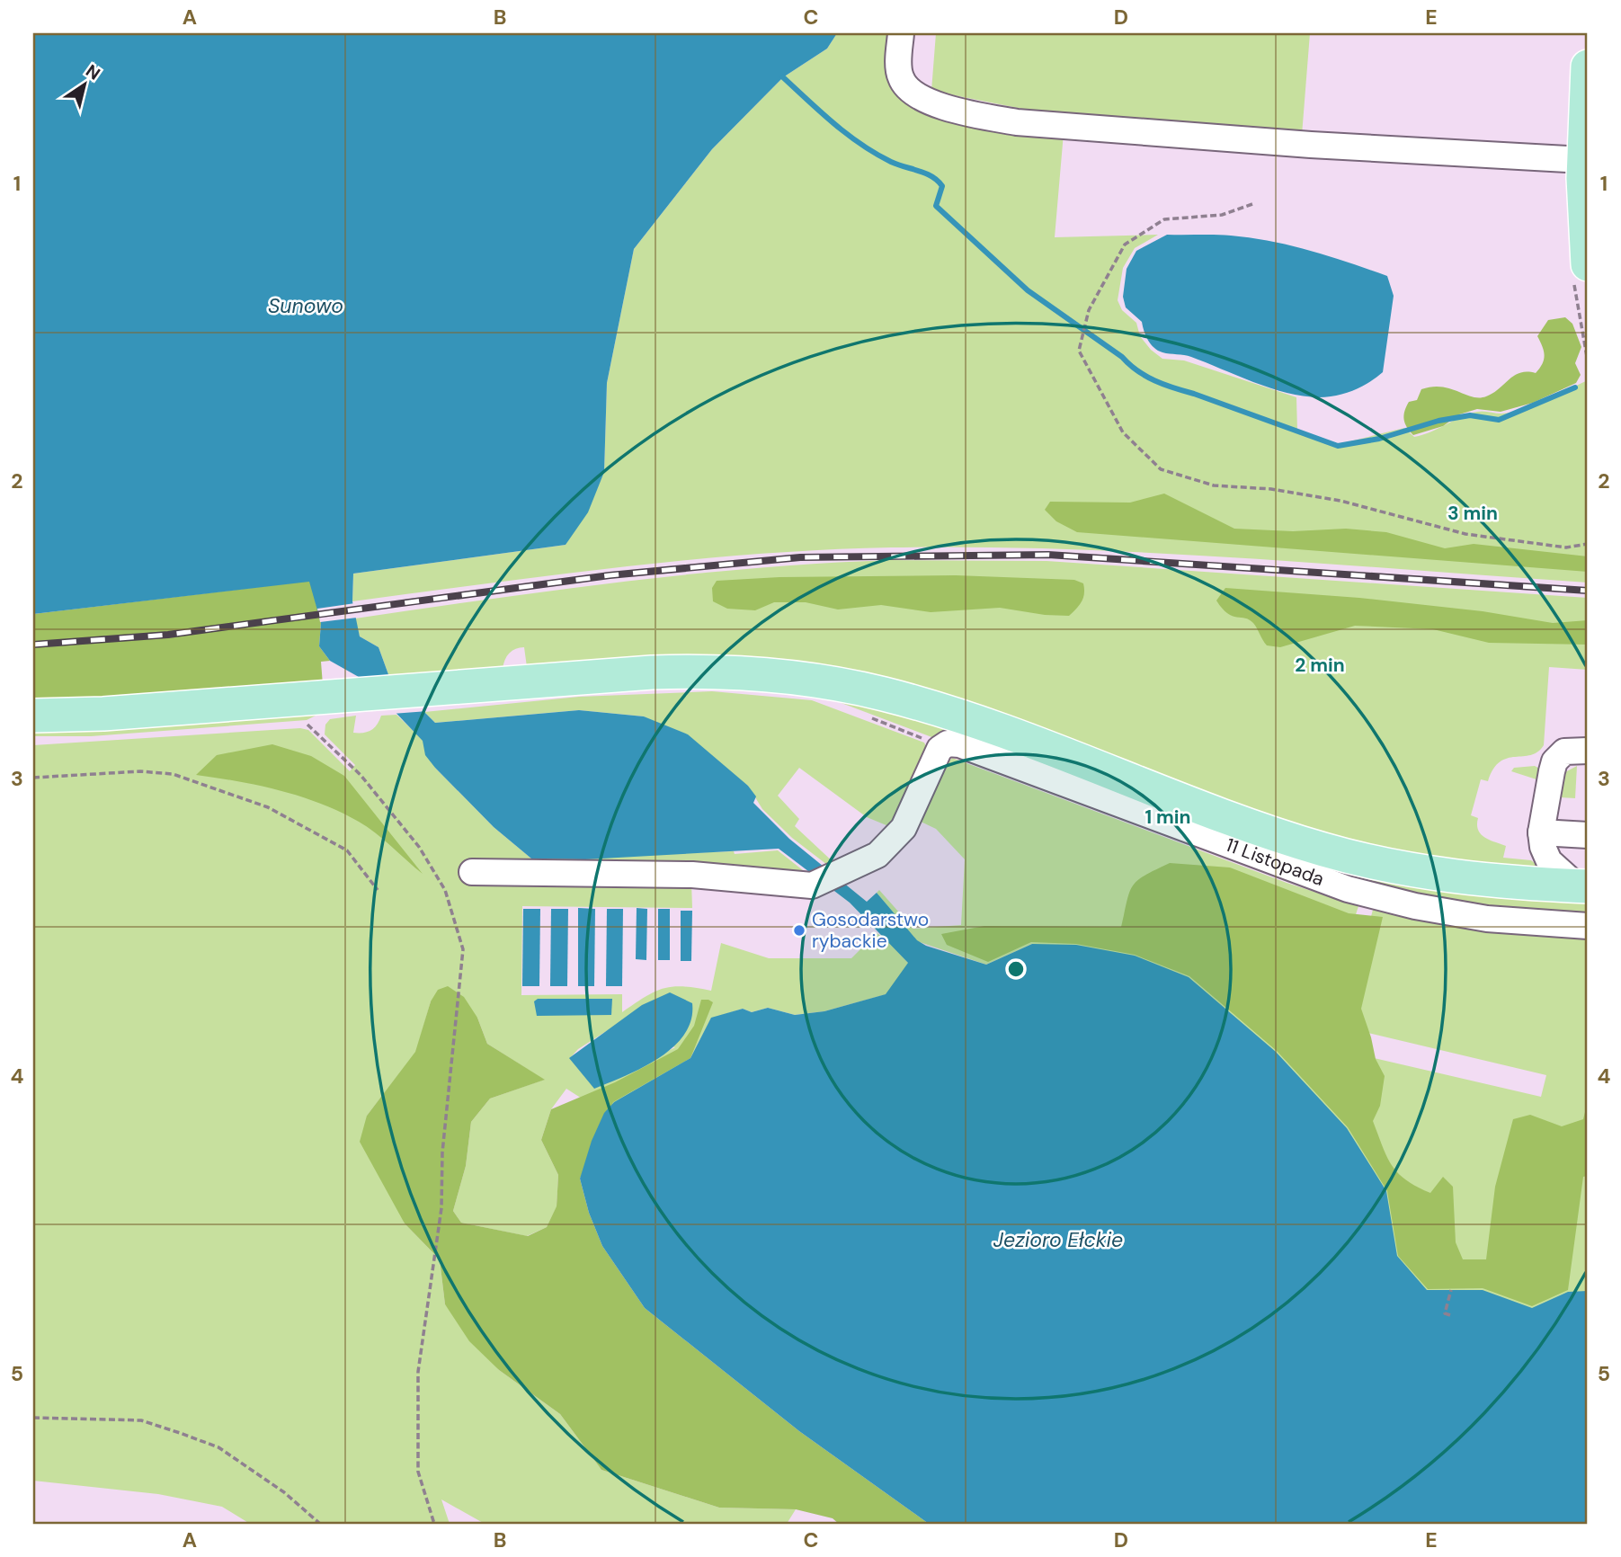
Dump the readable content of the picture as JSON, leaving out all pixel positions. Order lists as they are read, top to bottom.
{
  "streets": {
    "street": ["11 Listopada"]
  },
  "water": ["Sunowo", "Jezioro Ełckie"],
  "places": ["Gosodarstwo rybackie"],
  "north": "top right",
  "grid": {
    "columns": [
      "A",
      "B",
      "C",
      "D",
      "E"
    ],
    "rows": [
      "1",
      "2",
      "3",
      "4",
      "5"
    ]
  },
  "rings": ["3 min", "2 min", "1 min"]
}
